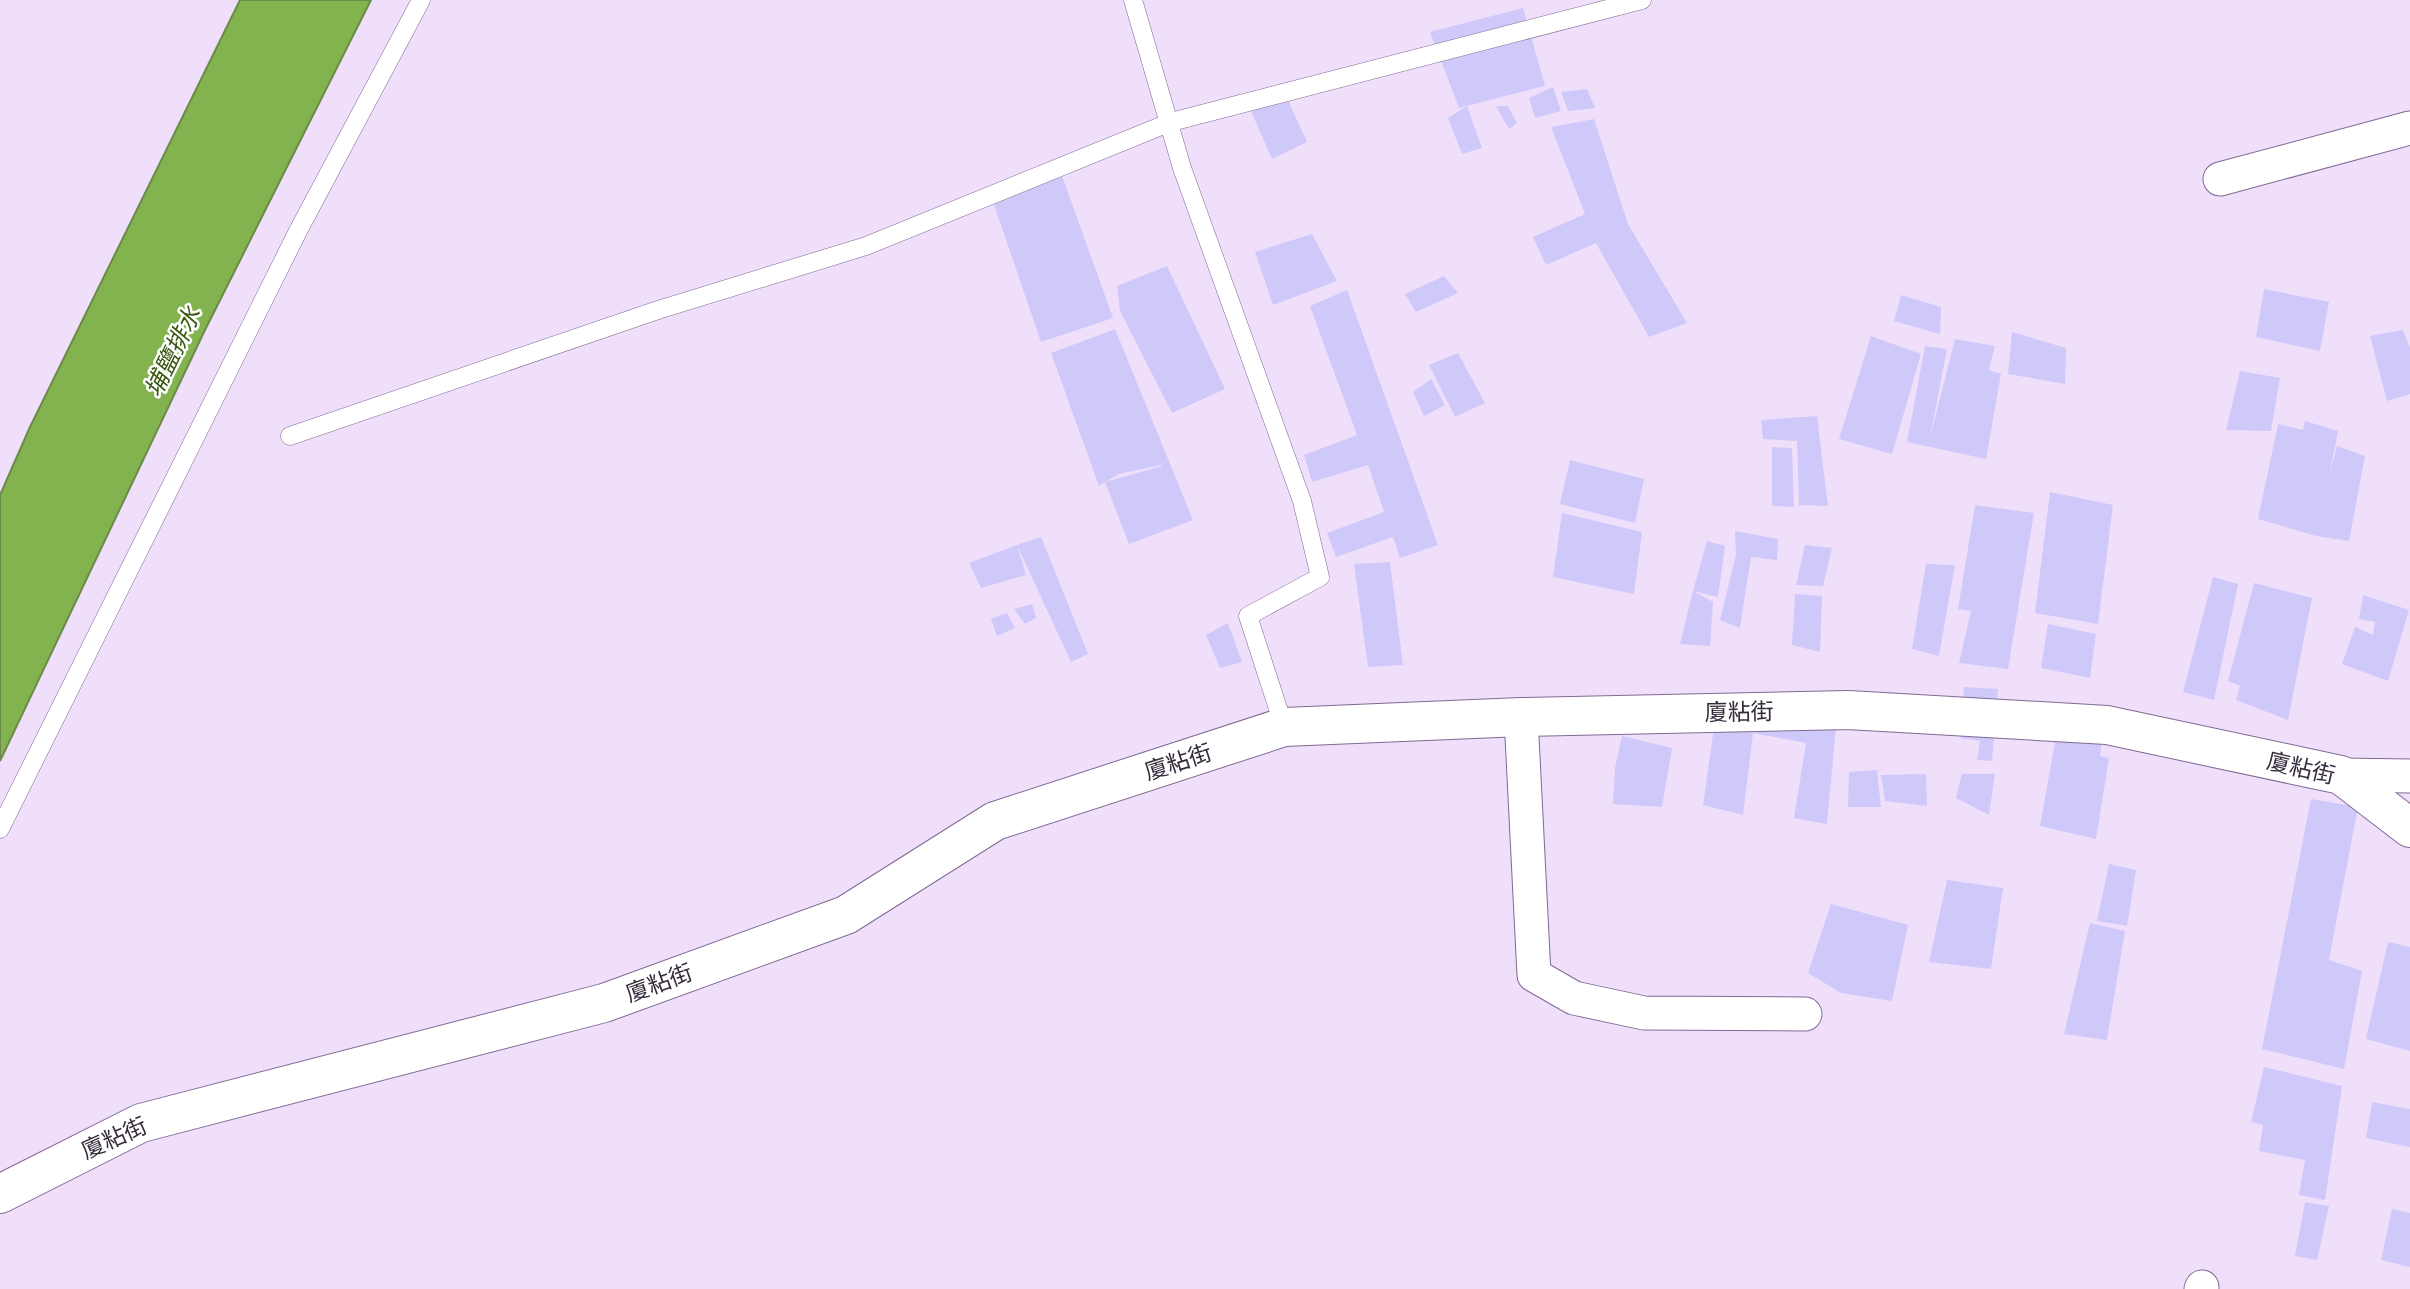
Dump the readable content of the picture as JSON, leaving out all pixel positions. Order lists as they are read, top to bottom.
{
  "streets": {
    "street": ["廈粘街"]
  },
  "water": ["埔鹽排水"]
}
